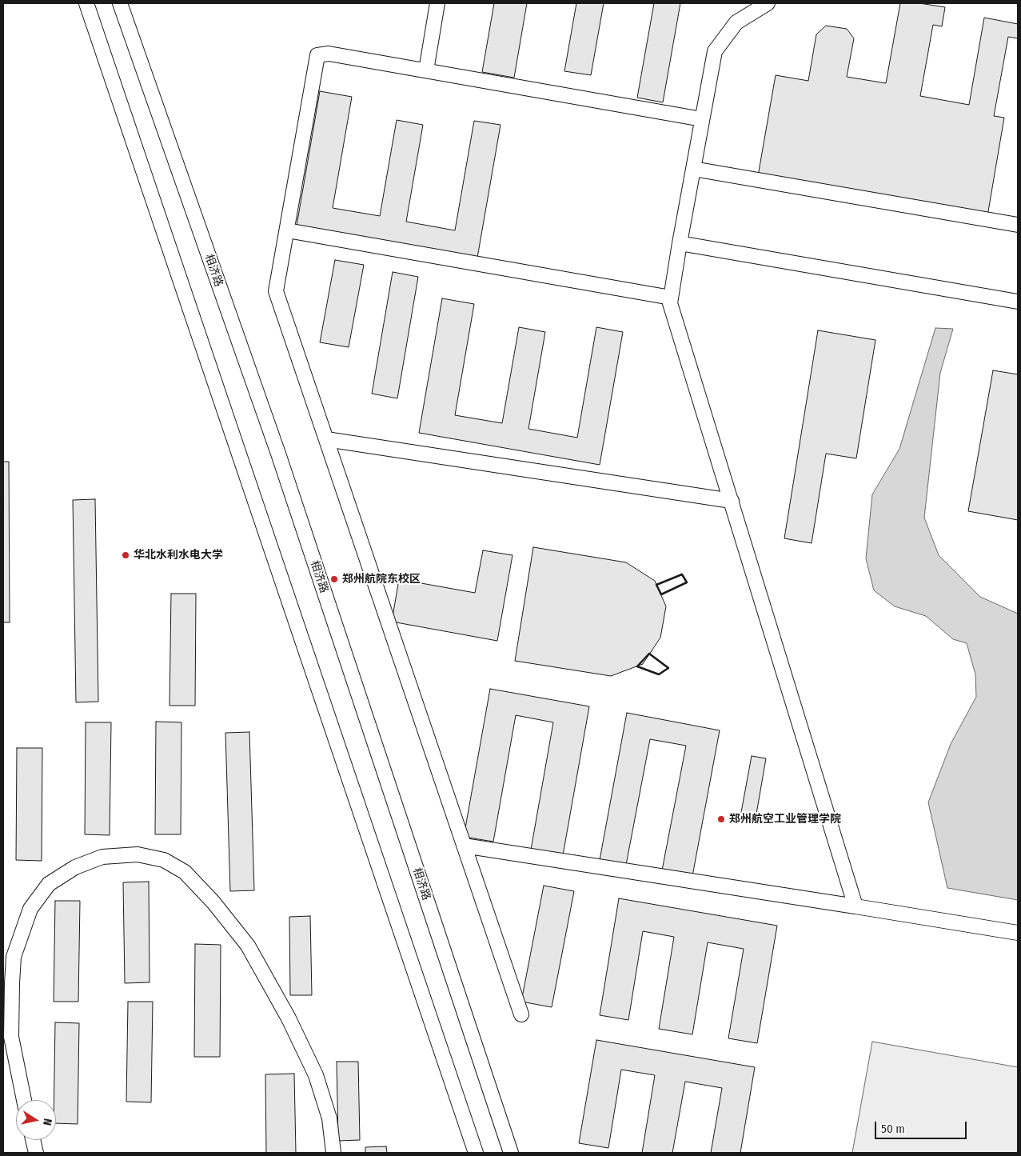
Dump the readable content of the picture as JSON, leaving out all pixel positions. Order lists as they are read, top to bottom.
{
  "streets": {
    "street": ["相济路"]
  },
  "places": ["华北水利水电大学", "郑州航院东校区", "郑州航空工业管理学院"],
  "scale_bar": "50 m",
  "north": "right"
}
